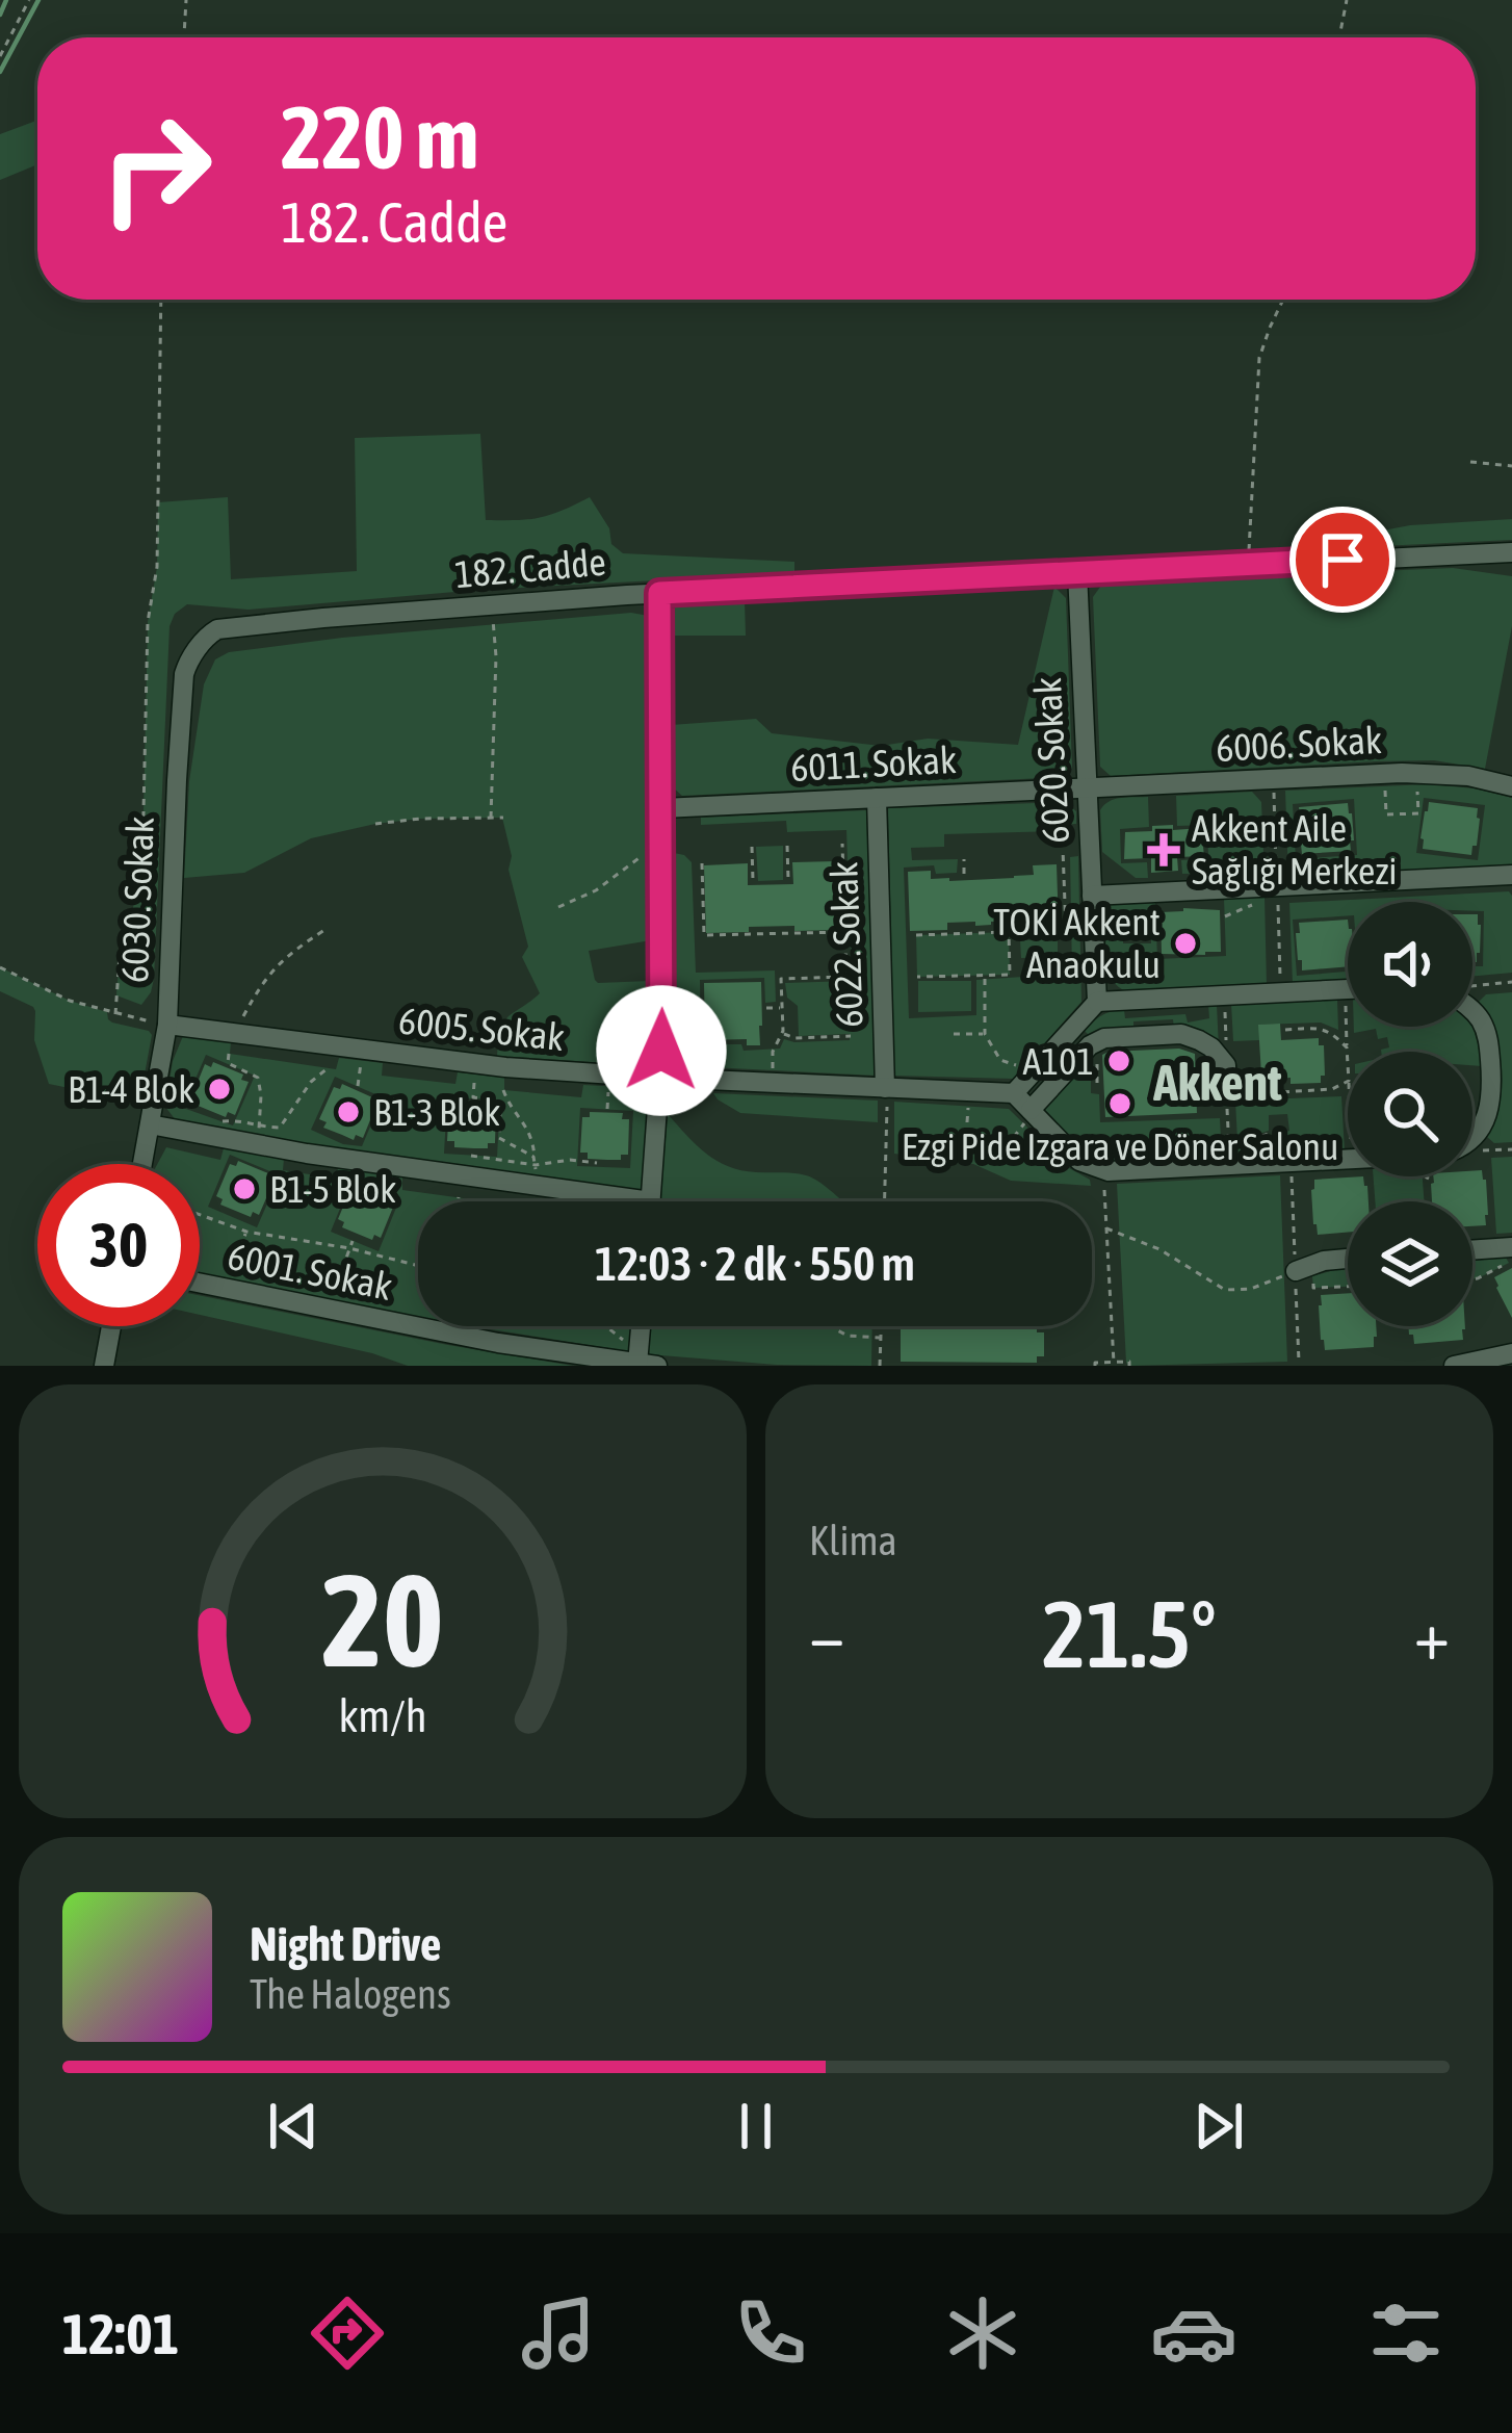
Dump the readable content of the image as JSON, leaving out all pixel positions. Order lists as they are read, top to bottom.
{
  "streets": {
    "street": [
      "182. Cadde",
      "6006. Sokak",
      "6020. Sokak",
      "6011. Sokak",
      "6030. Sokak",
      "6022. Sokak",
      "6005. Sokak",
      "6001. Sokak"
    ]
  },
  "crossings": [
    ["182. Cadde", "6020. Sokak"],
    ["182. Cadde", "6030. Sokak"],
    ["6006. Sokak", "6020. Sokak"],
    ["6006. Sokak", "6011. Sokak"],
    ["6020. Sokak", "6011. Sokak"],
    ["6011. Sokak", "6022. Sokak"],
    ["6030. Sokak", "6005. Sokak"],
    ["6022. Sokak", "6005. Sokak"]
  ],
  "districts": ["Akkent"],
  "places": {
    "health": ["Akkent Aile Sağlığı Merkezi"],
    "other": [
      "TOKİ Akkent Anaokulu",
      "A101",
      "B1-4 Blok",
      "Ezgi Pide Izgara ve Döner Salonu",
      "B1-3 Blok",
      "B1-5 Blok"
    ]
  },
  "page": {
    "turn": ["220 m", "182. Cadde"],
    "limit": "30",
    "trip": "12:03 · 2 dk · 550 m",
    "tile": "Klima",
    "heat": ["−", "21.5°", "+"],
    "song": ["Night Drive", "The Halogens"],
    "tabs": "12:01",
    "gauge": ["20", "km/h"]
  }
}
